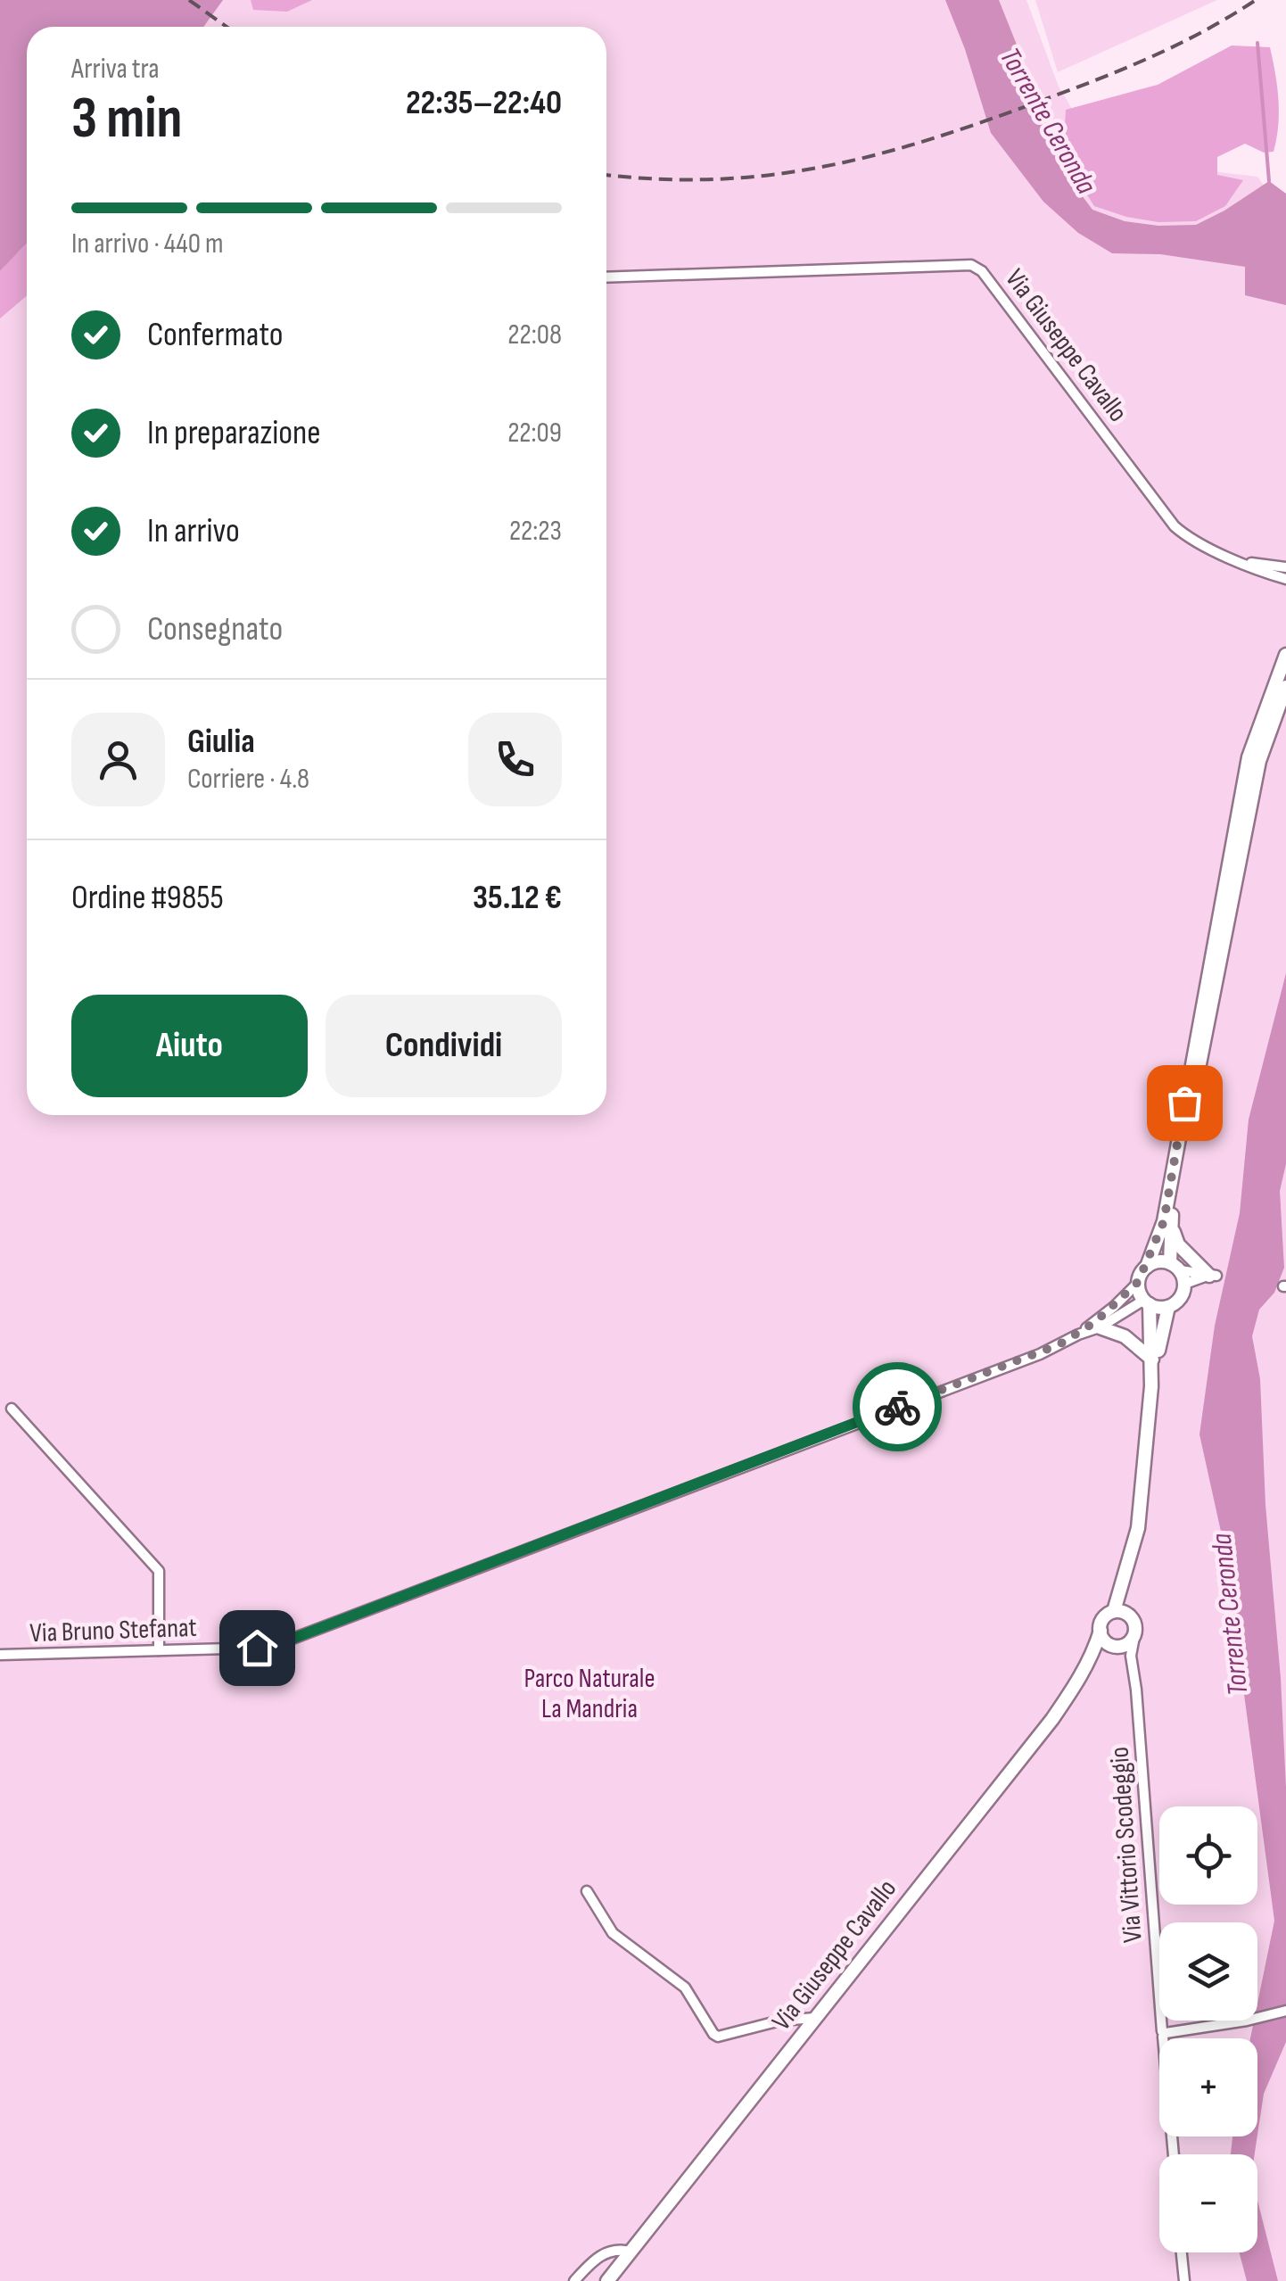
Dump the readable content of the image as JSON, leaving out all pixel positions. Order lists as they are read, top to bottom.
{
  "streets": {
    "street": ["Via Giuseppe Cavallo", "Via Bruno Stefanat", "Via Vittorio Scodeggio"]
  },
  "crossings": [
    ["Via Giuseppe Cavallo", "Via Vittorio Scodeggio"]
  ],
  "water": ["Torrente Ceronda"],
  "parks": ["Parco Naturale La Mandria"],
  "page": {
    "heading": ["3 min", "Arriva tra", "22:35–22:40"],
    "panel": [
      "Giulia",
      "Corriere · 4.8",
      "Ordine #9855",
      "35.12 €"
    ],
    "bar": "In arrivo · 440 m",
    "list": [
      ["Confermato", "22:08"],
      ["In preparazione", "22:09"],
      ["In arrivo", "22:23"],
      "Consegnato"
    ],
    "buttons": ["Aiuto", "Condividi"],
    "map_buttons": ["+", "−"]
  }
}
